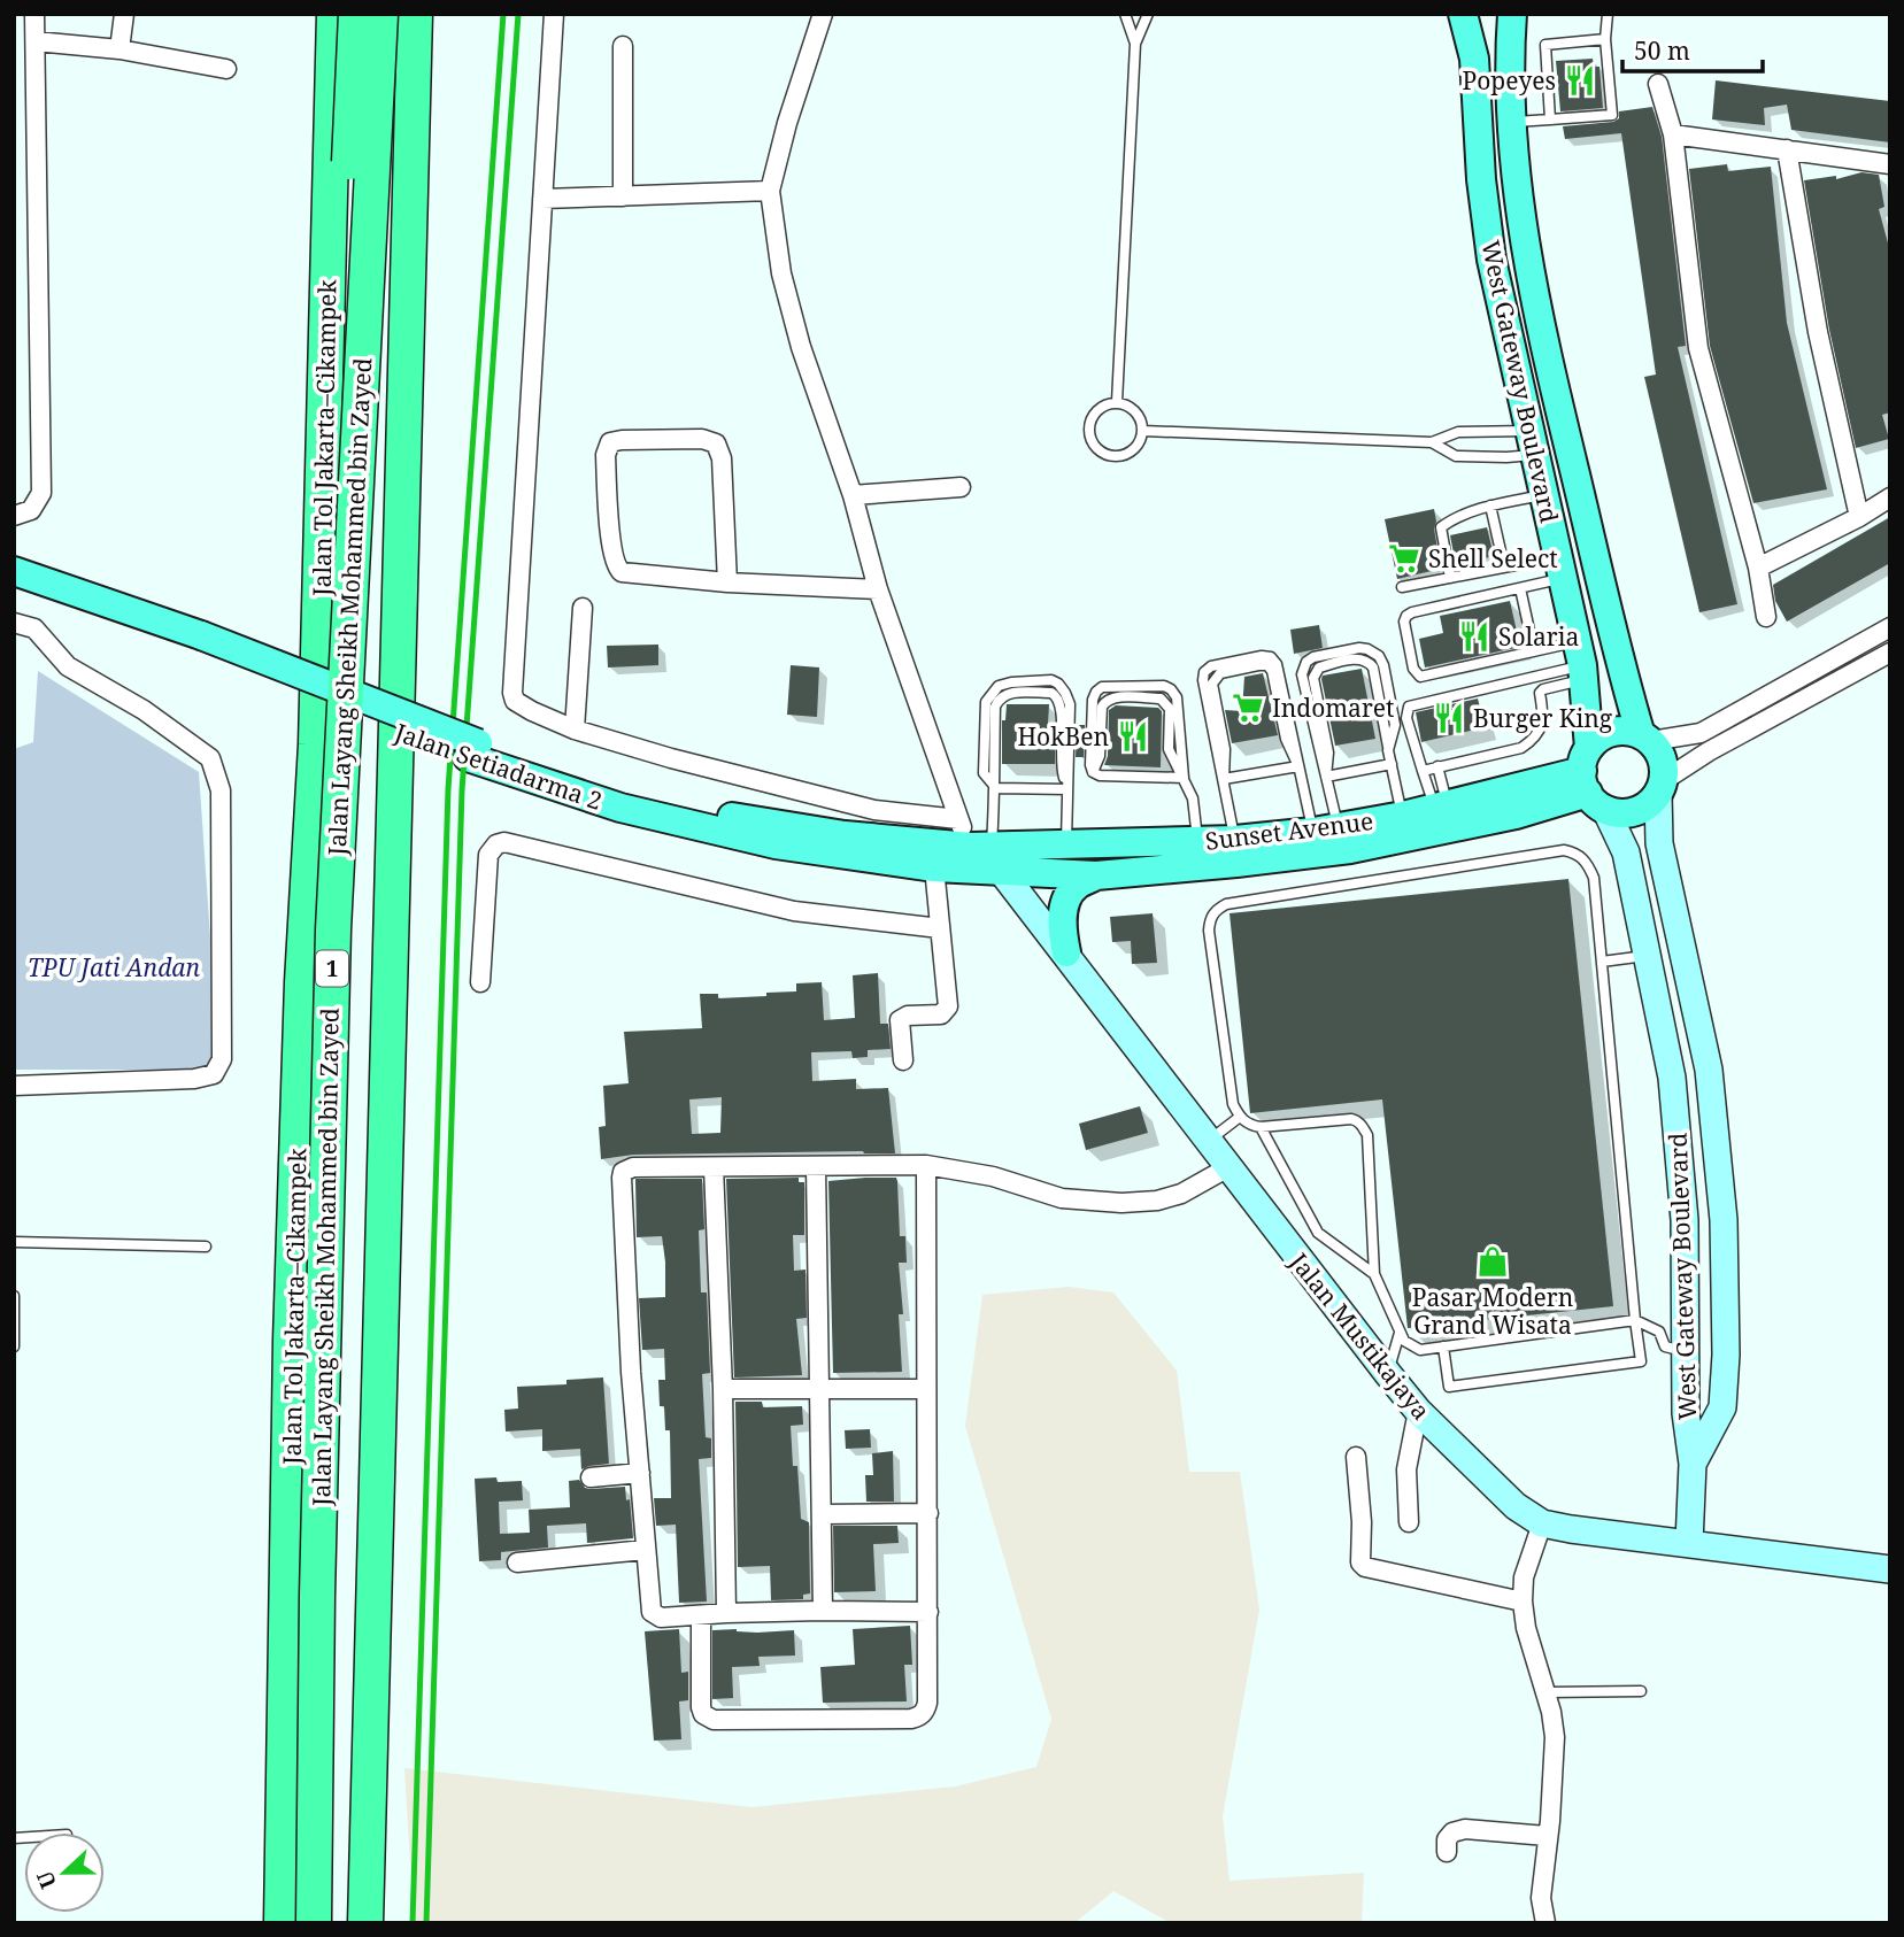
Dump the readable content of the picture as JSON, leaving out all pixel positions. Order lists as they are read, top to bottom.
{
  "streets": {
    "highway": ["Jalan Tol Jakarta–Cikampek", "Jalan Layang Sheikh Mohammed bin Zayed", "1"],
    "main road": [
      "West Gateway Boulevard",
      "Jalan Setiadarma 2",
      "Sunset Avenue",
      "Jalan Mustikajaya"
    ]
  },
  "crossings": [
    ["West Gateway Boulevard", "Sunset Avenue"],
    ["West Gateway Boulevard", "Jalan Mustikajaya"],
    ["Jalan Setiadarma 2", "Sunset Avenue"],
    ["Jalan Setiadarma 2", "Jalan Mustikajaya"],
    ["Sunset Avenue", "Jalan Mustikajaya"]
  ],
  "parks": ["TPU Jati Andan"],
  "places": {
    "restaurant": [
      "Popeyes",
      "Solaria",
      "Burger King",
      "HokBen"
    ],
    "supermarket": ["Shell Select", "Indomaret"],
    "shop": ["Pasar Modern Grand Wisata"]
  },
  "scale_bar": "50 m",
  "north": "left"
}
